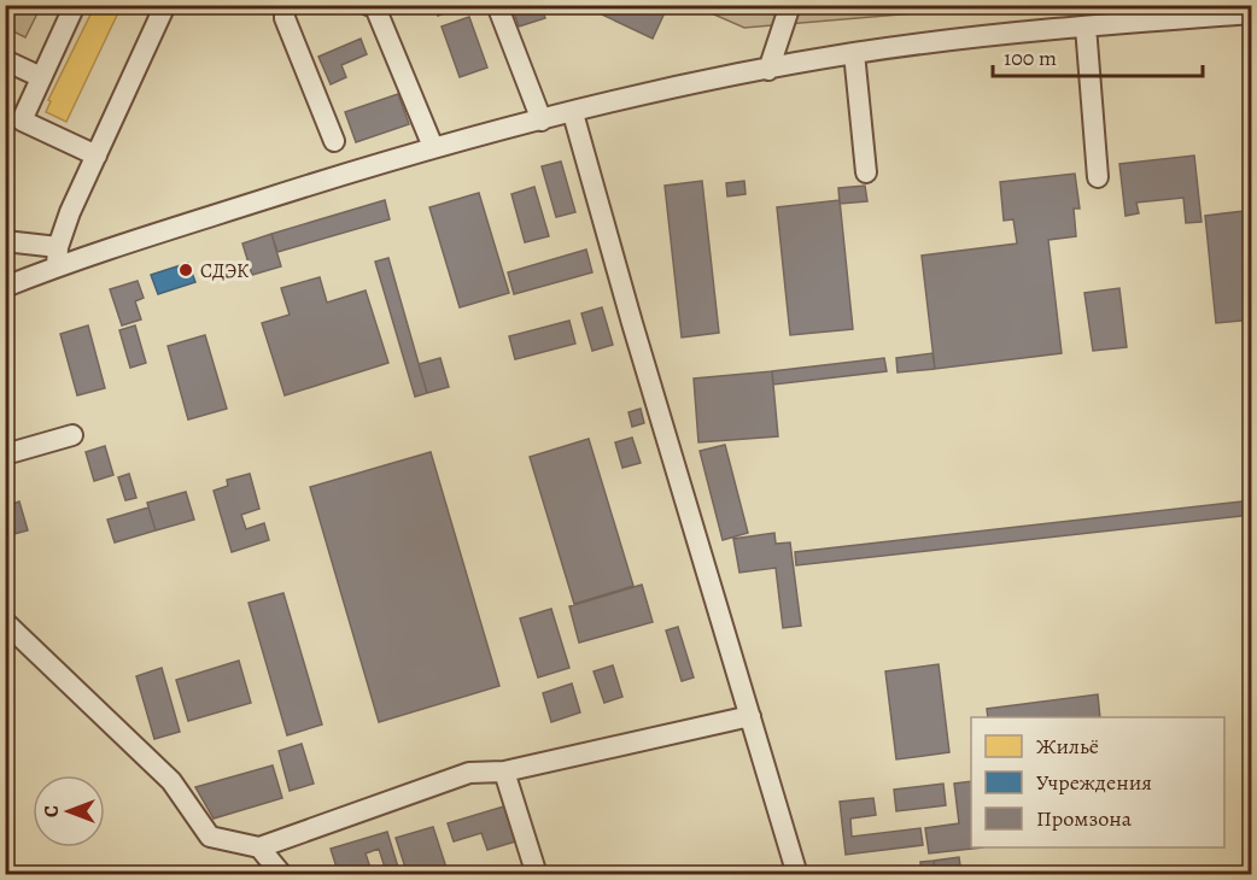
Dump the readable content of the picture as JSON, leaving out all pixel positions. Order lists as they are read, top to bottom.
{
  "places": ["СДЭК"],
  "legend": ["Жильё", "Учреждения", "Промзона"],
  "scale_bar": "100 m",
  "north": "left"
}
